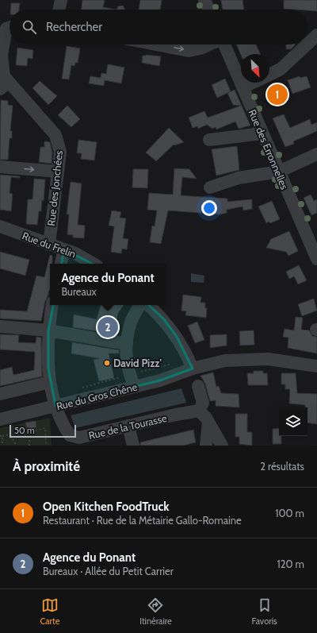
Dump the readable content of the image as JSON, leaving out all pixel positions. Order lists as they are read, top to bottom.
{
  "streets": {
    "street": [
      "Rue des Erronnelles",
      "Rue des Jonchées",
      "Rue du Frelin",
      "Rue du Gros Chêne",
      "Rue de la Tourasse"
    ]
  },
  "crossings": [
    ["Rue des Jonchées", "Rue du Frelin"],
    ["Rue du Gros Chêne", "Rue de la Tourasse"]
  ],
  "places": ["David Pizz'"],
  "scale_bar": "50 m",
  "north": "bottom right",
  "page": {
    "search": "Rechercher",
    "pins": ["1", "2"],
    "popup": ["Agence du Ponant", "Bureaux"],
    "scale": "50 m",
    "heading": ["À proximité", "2 résultats"],
    "list": [
      {
        "mark": "1",
        "name": "Open Kitchen FoodTruck",
        "note": "Restaurant · Rue de la Métairie Gallo-Romaine",
        "value": "100 m"
      },
      {
        "mark": "2",
        "name": "Agence du Ponant",
        "note": "Bureaux · Allée du Petit Carrier",
        "value": "120 m"
      }
    ],
    "nav": ["Carte", "Itinéraire", "Favoris"]
  }
}
